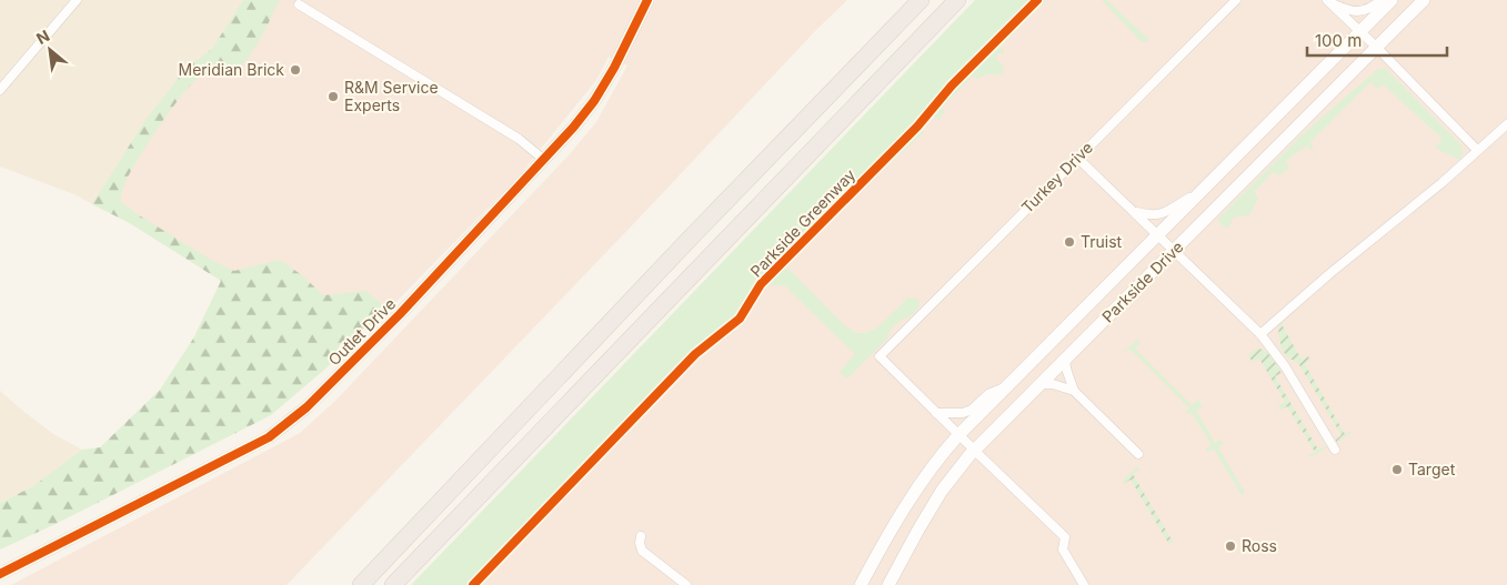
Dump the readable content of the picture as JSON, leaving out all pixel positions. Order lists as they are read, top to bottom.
{
  "streets": {
    "street": ["Turkey Drive", "Parkside Drive", "Outlet Drive"],
    "cycle path": ["Parkside Greenway"]
  },
  "places": [
    "Meridian Brick",
    "R&M Service Experts",
    "Truist",
    "Target",
    "Ross"
  ],
  "scale_bar": "100 m",
  "north": "top left"
}
